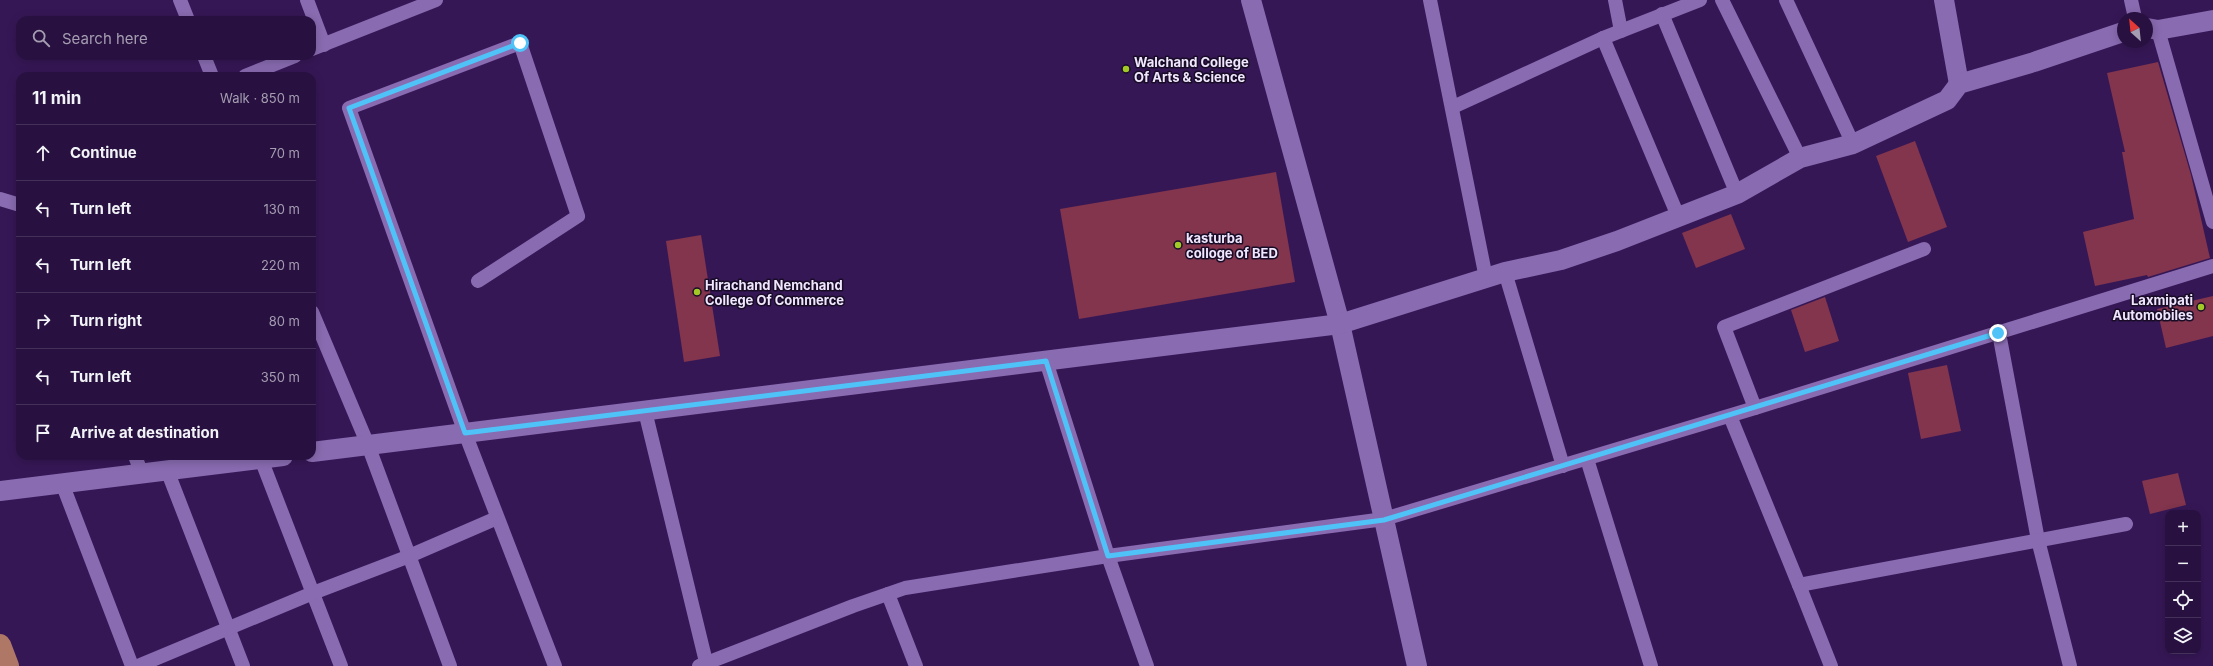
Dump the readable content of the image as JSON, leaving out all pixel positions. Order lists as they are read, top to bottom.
{
  "places": [
    "Walchand College Of Arts & Science",
    "kasturba colloge of BED",
    "Hirachand Nemchand College Of Commerce",
    "Laxmipati Automobiles"
  ],
  "north": "top left",
  "page": {
    "search": "Search here",
    "heading": ["11 min", "Walk · 850 m"],
    "list": [
      ["Continue", "70 m"],
      ["Turn left", "130 m"],
      ["Turn left", "220 m"],
      ["Turn right", "80 m"],
      ["Turn left", "350 m"],
      "Arrive at destination"
    ],
    "map_buttons": ["+", "−"]
  }
}
